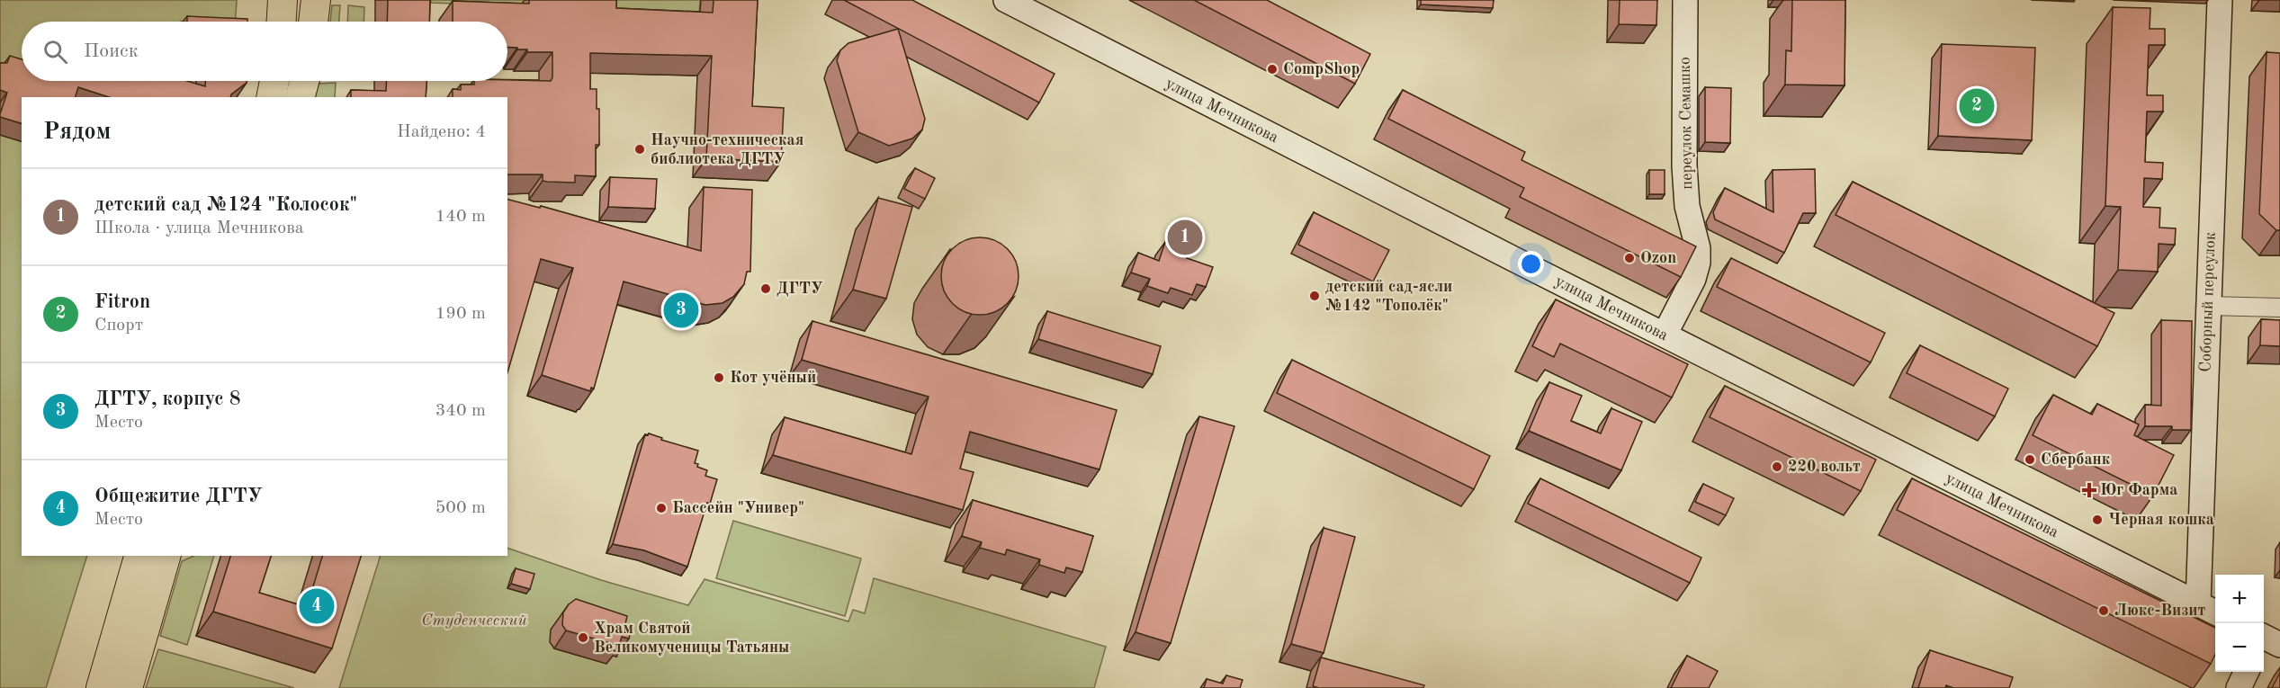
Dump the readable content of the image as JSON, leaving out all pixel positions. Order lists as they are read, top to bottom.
{
  "streets": {
    "main road": ["улица Мечникова", "переулок Семашко", "Соборный переулок"]
  },
  "crossings": [
    ["улица Мечникова", "переулок Семашко"],
    ["улица Мечникова", "Соборный переулок"]
  ],
  "parks": ["Студенческий"],
  "places": {
    "other": [
      "CompShop",
      "Научно-техническая библиотека ДГТУ",
      "Ozon",
      "ДГТУ",
      "детский сад-ясли №142 \"Тополёк\"",
      "Кот учёный",
      "Сбербанк",
      "220 вольт",
      "Бассейн \"Универ\"",
      "Черная кошка",
      "Люкс-Визит",
      "Храм Святой Великомученицы Татьяны"
    ],
    "health": ["Юг Фарма"]
  },
  "page": {
    "search": "Поиск",
    "pins": [
      "2",
      "1",
      "3",
      "4"
    ],
    "heading": ["Рядом", "Найдено: 4"],
    "list": [
      {
        "mark": "1",
        "name": "детский сад №124 \"Колосок\"",
        "note": "Школа · улица Мечникова",
        "value": "140 m"
      },
      {
        "mark": "2",
        "name": "Fitron",
        "note": "Спорт",
        "value": "190 m"
      },
      {
        "mark": "3",
        "name": "ДГТУ, корпус 8",
        "note": "Место",
        "value": "340 m"
      },
      {
        "mark": "4",
        "name": "Общежитие ДГТУ",
        "note": "Место",
        "value": "500 m"
      }
    ],
    "map_buttons": ["+", "−"]
  }
}
